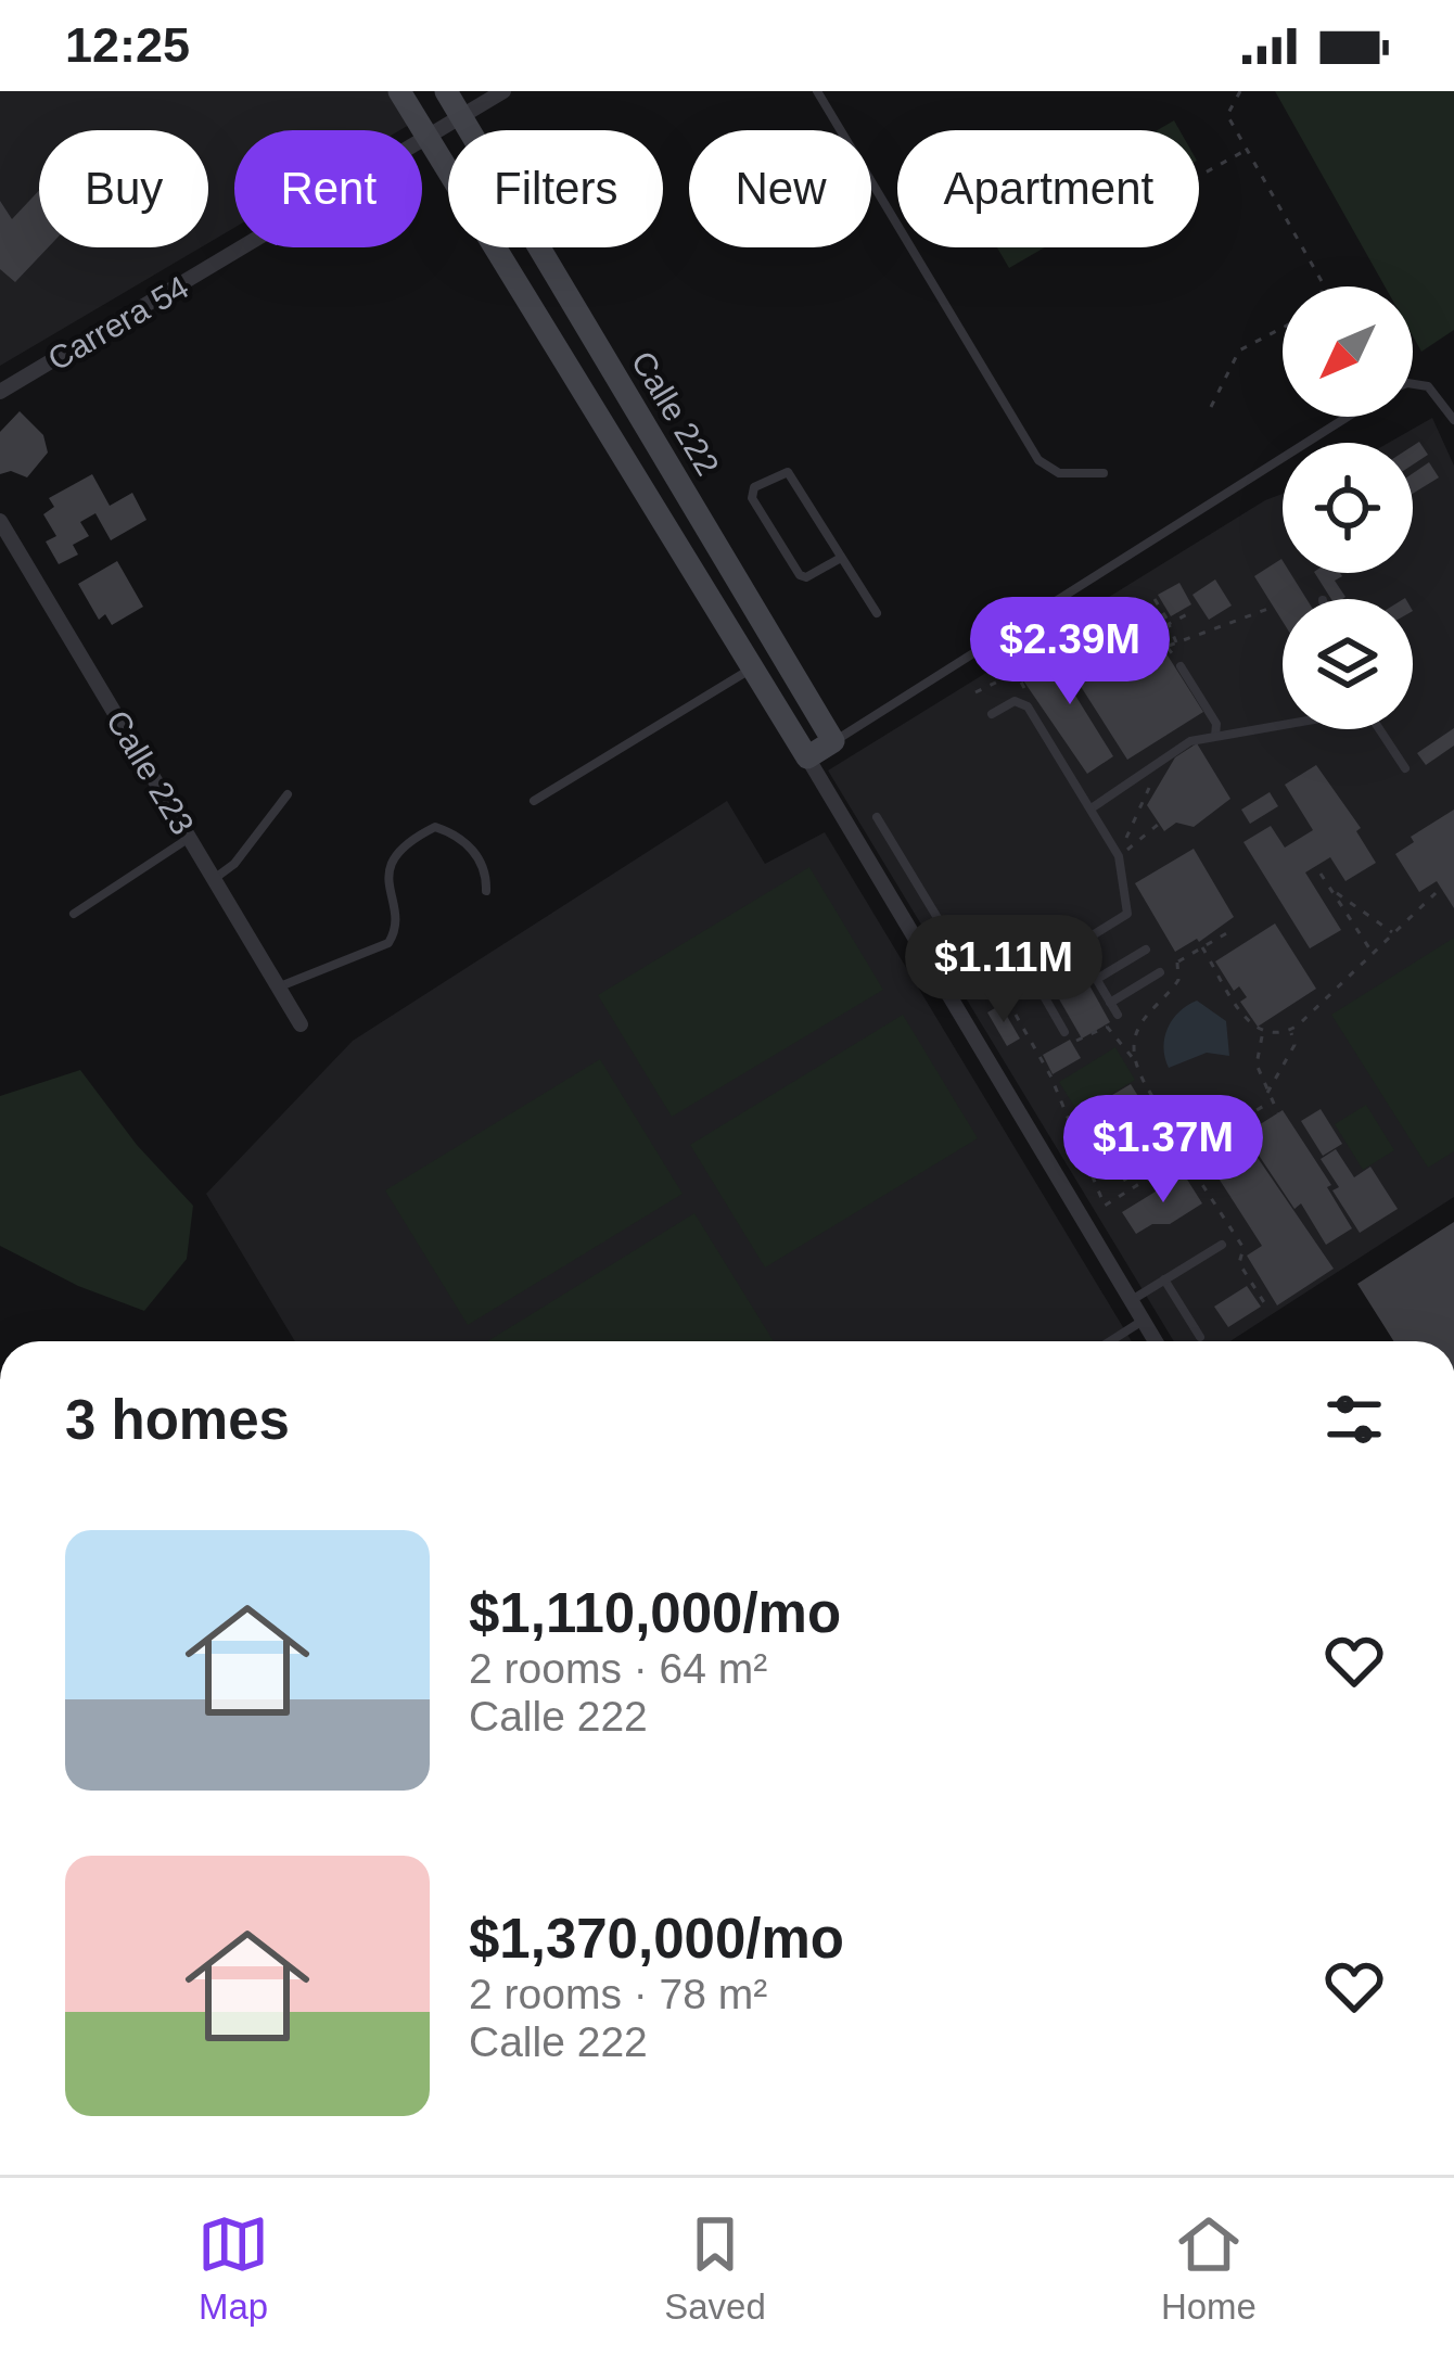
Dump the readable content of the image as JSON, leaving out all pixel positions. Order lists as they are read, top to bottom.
{
  "streets": {
    "street": ["Carrera 54", "Calle 222", "Calle 223"]
  },
  "crossings": [
    ["Carrera 54", "Calle 222"]
  ],
  "north": "bottom left",
  "page": {
    "status": "12:25",
    "chip": [
      "Buy",
      "Rent",
      "Filters",
      "New",
      "Apartment"
    ],
    "price": ["$2.39M", "$1.11M", "$1.37M"],
    "heading": "3 homes",
    "list": [
      {
        "name": "$1,110,000/mo",
        "note": "2 rooms · 64 m² · Calle 222"
      },
      {
        "name": "$1,370,000/mo",
        "note": "2 rooms · 78 m² · Calle 222"
      }
    ],
    "tabs": ["Map", "Saved", "Home"]
  }
}
